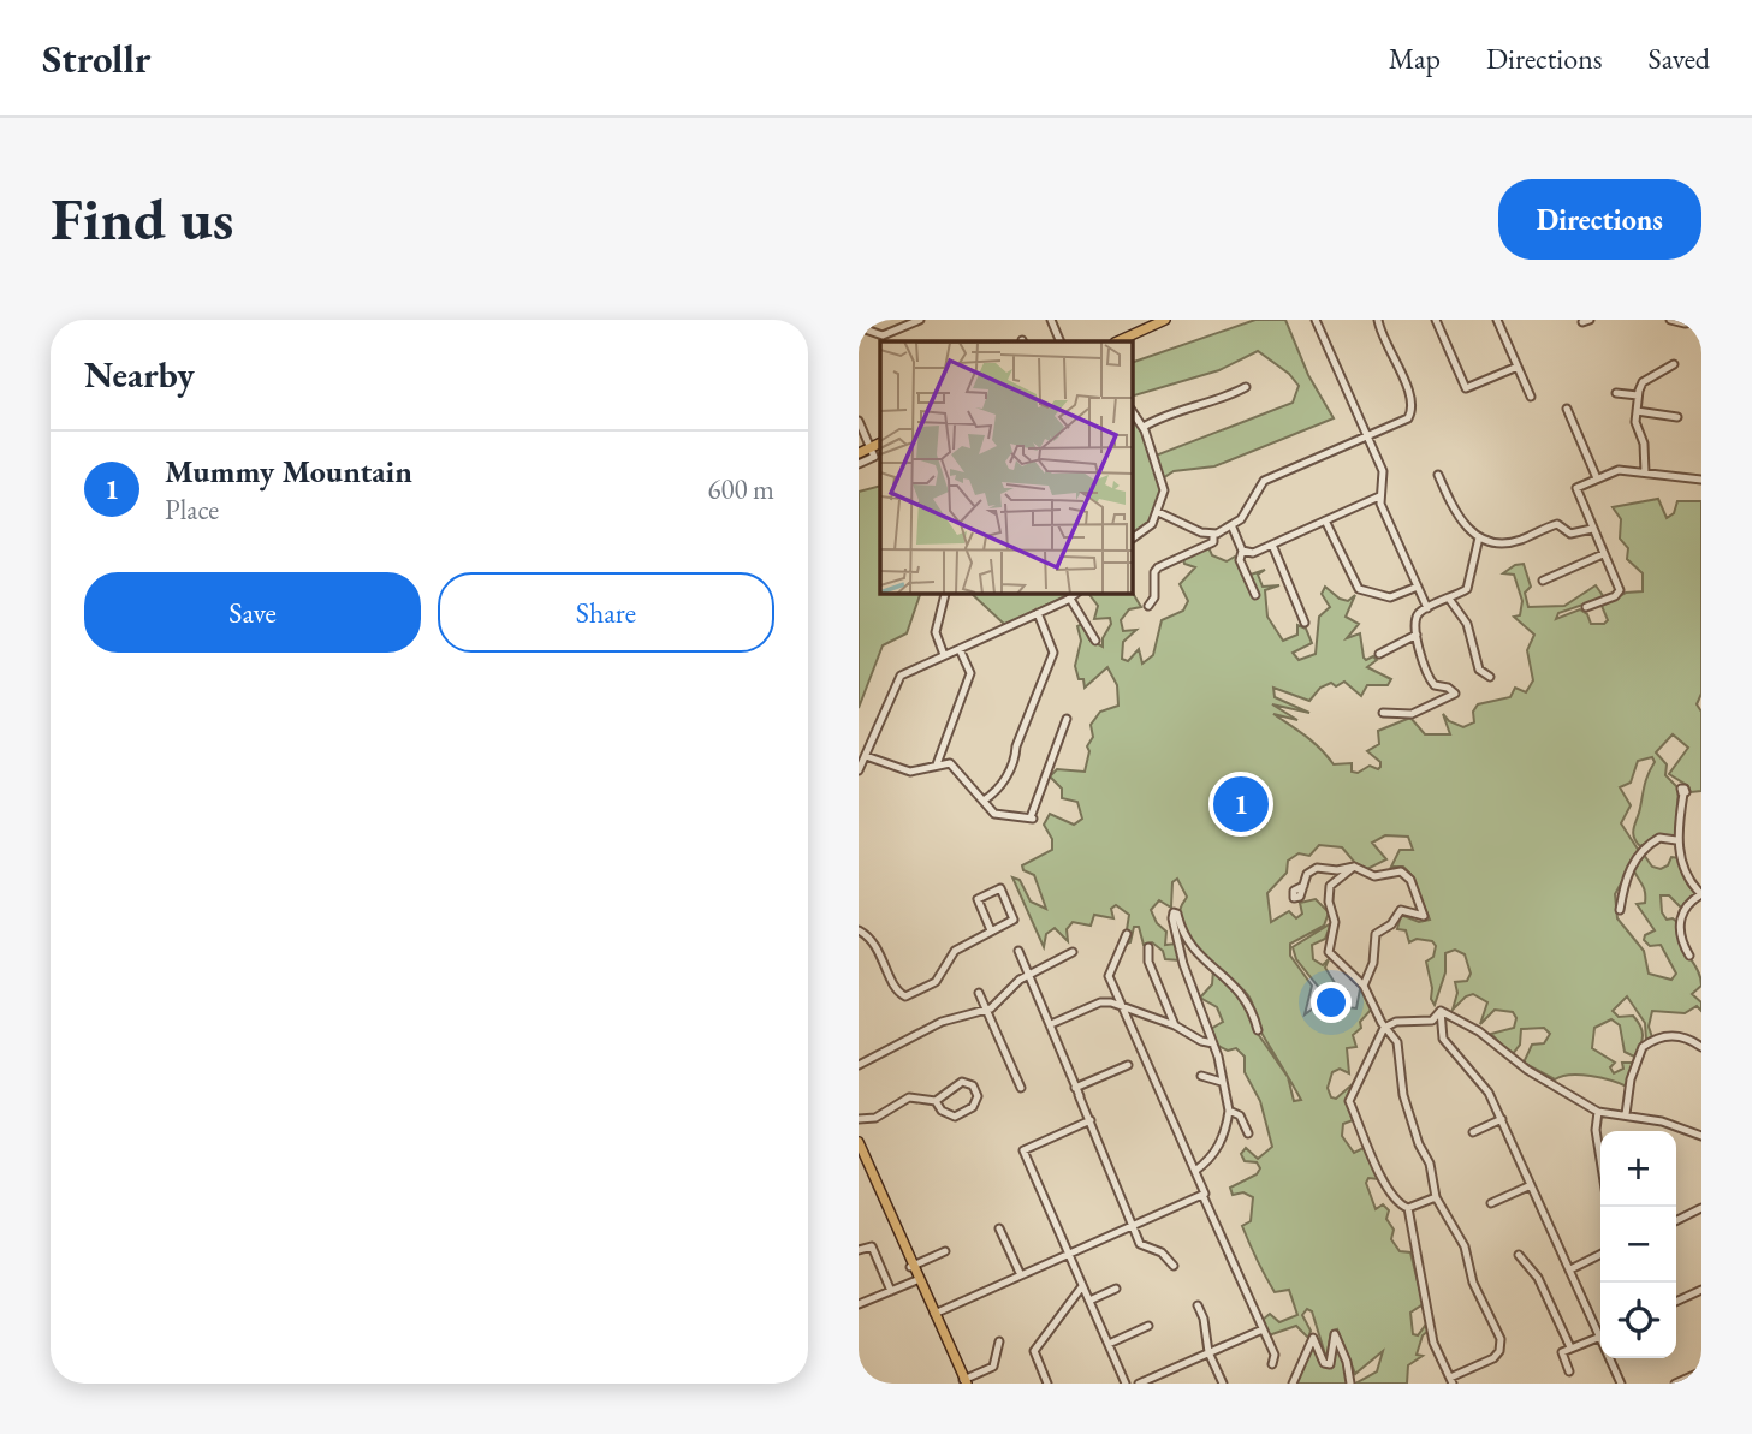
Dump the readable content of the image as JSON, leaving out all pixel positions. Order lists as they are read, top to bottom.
{
  "page": {
    "header": "Strollr",
    "nav": ["Map", "Directions", "Saved"],
    "buttons": [
      "Directions",
      ["Save", "Share"]
    ],
    "title": "Find us",
    "heading": "Nearby",
    "list": [
      {
        "mark": "1",
        "name": "Mummy Mountain",
        "note": "Place",
        "value": "600 m"
      }
    ],
    "pins": "1",
    "map_buttons": ["+", "−"]
  }
}
